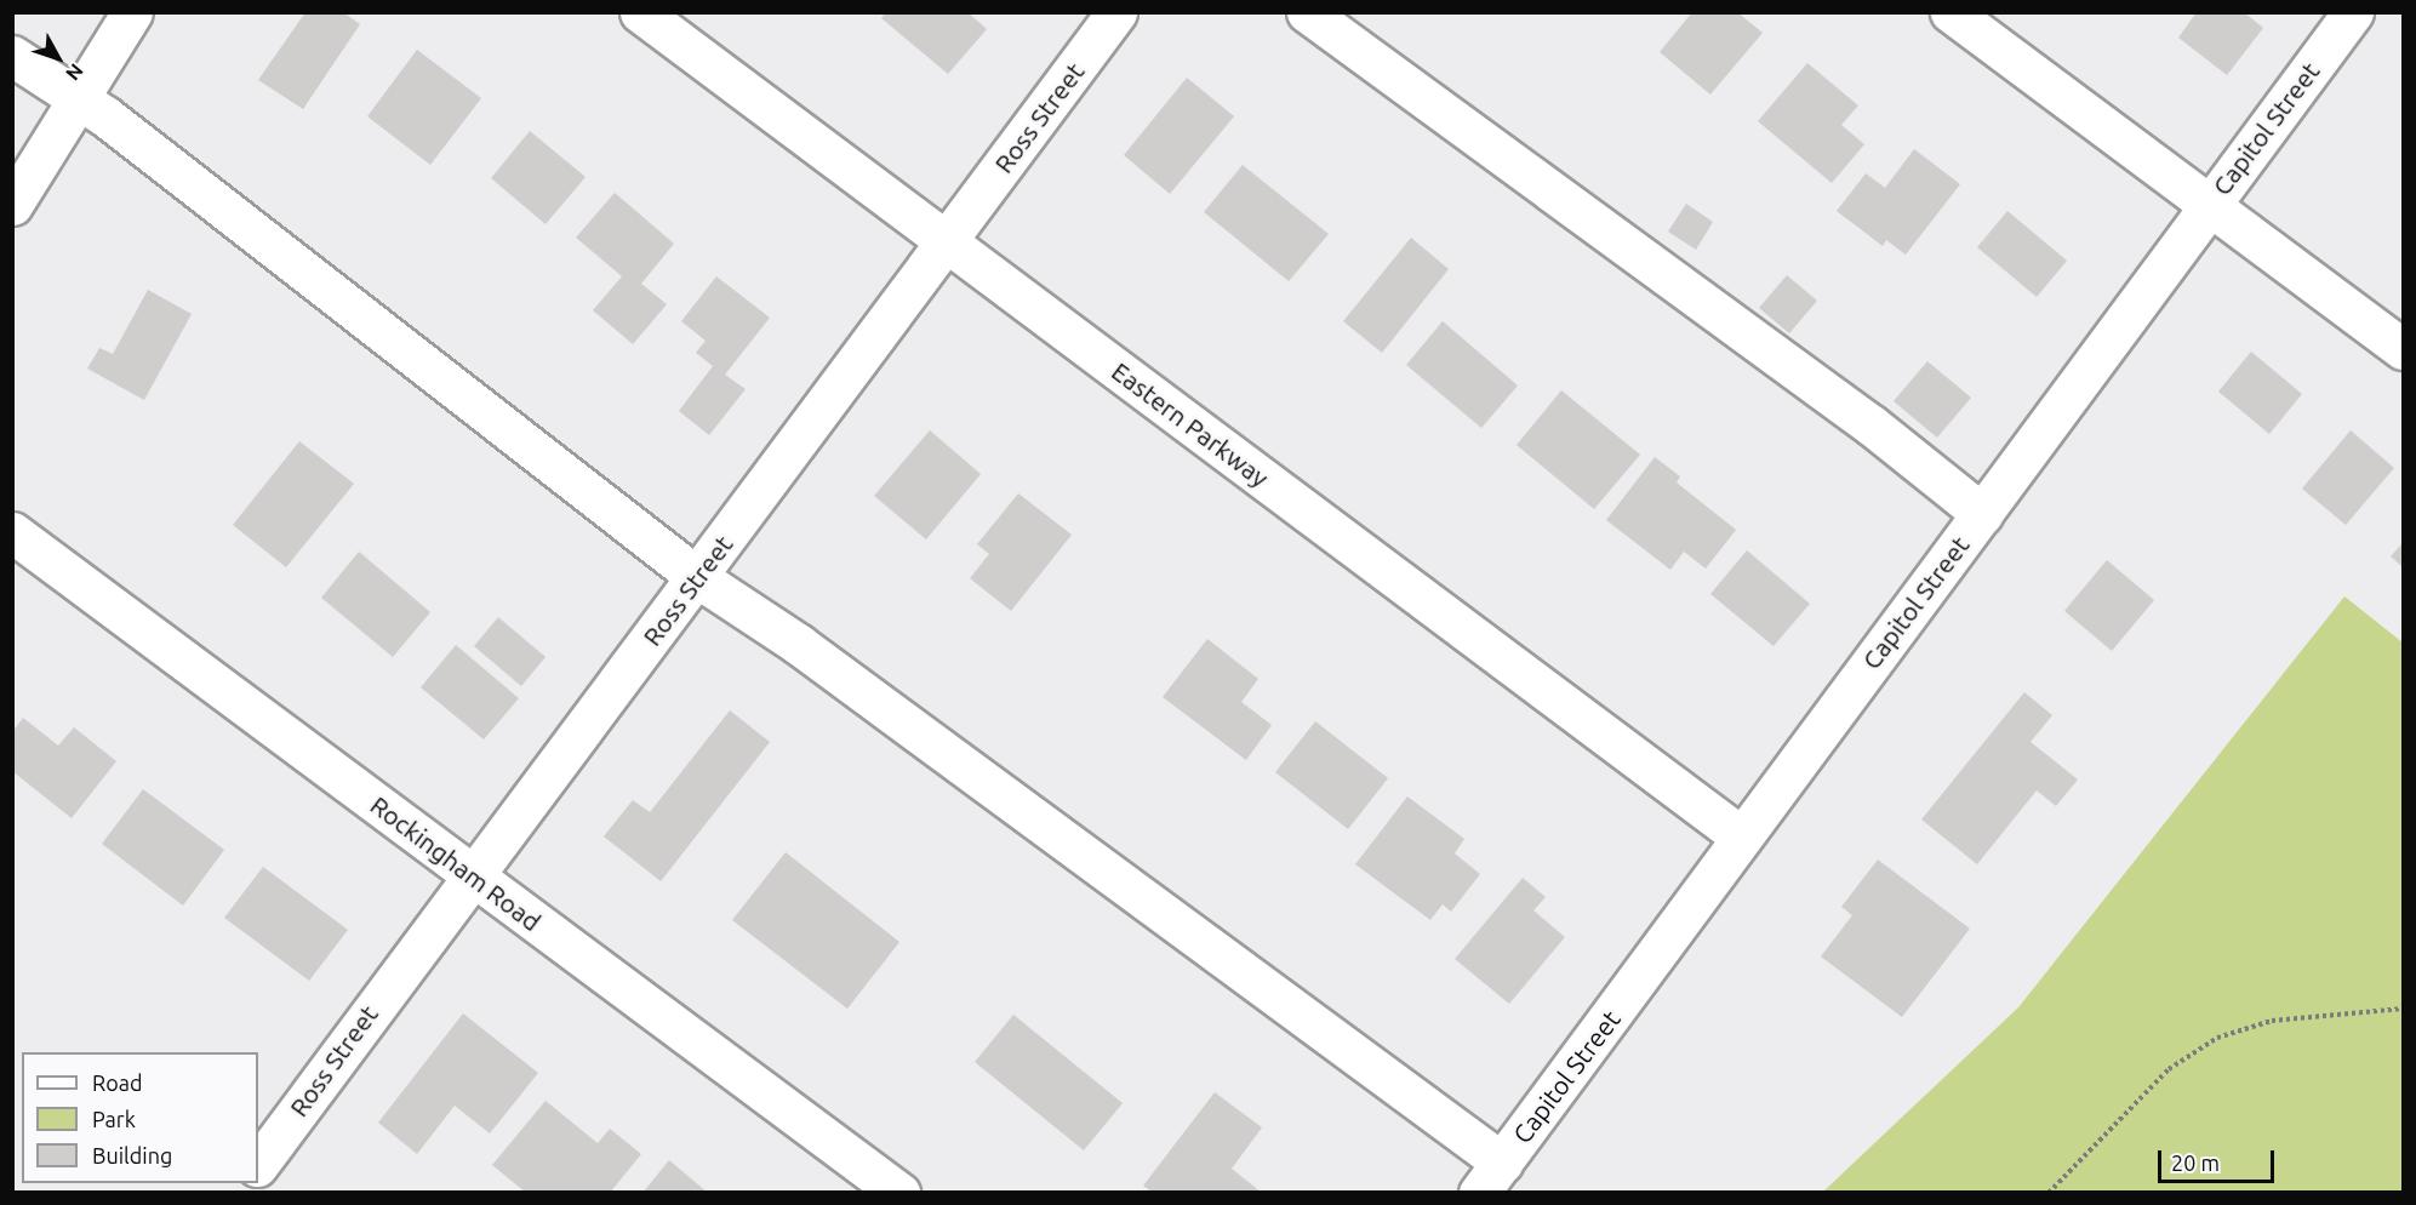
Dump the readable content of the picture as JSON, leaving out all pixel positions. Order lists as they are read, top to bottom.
{
  "streets": {
    "main road": [
      "Ross Street",
      "Capitol Street",
      "Eastern Parkway",
      "Rockingham Road"
    ]
  },
  "crossings": [
    ["Ross Street", "Eastern Parkway"],
    ["Ross Street", "Rockingham Road"],
    ["Capitol Street", "Eastern Parkway"]
  ],
  "legend": ["Road", "Park", "Building"],
  "scale_bar": "20 m",
  "north": "bottom right"
}
